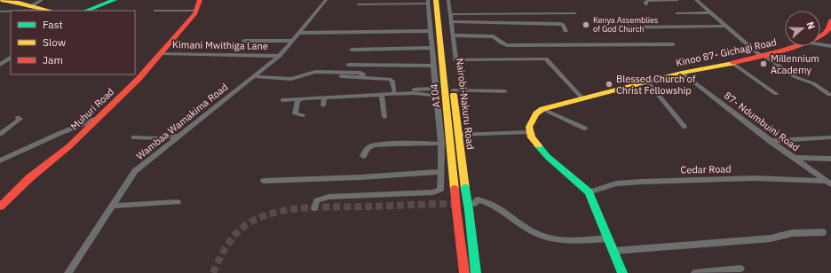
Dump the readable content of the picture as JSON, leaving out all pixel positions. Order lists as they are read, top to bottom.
{
  "streets": {
    "main road": [
      "Kinoo 87- Gichagi Road",
      "A104",
      "Nairobi-Nakuru Road",
      "Muhuri Road"
    ],
    "street": [
      "Kimani Mwithiga Lane",
      "Wambaa Wamakima Road",
      "87- Ndumbuini Road",
      "Cedar Road"
    ]
  },
  "crossings": [
    ["Kimani Mwithiga Lane", "Muhuri Road"],
    ["Kimani Mwithiga Lane", "Wambaa Wamakima Road"],
    ["Kinoo 87- Gichagi Road", "87- Ndumbuini Road"],
    ["A104", "Nairobi-Nakuru Road"],
    ["87- Ndumbuini Road", "Cedar Road"]
  ],
  "places": ["Kenya Assemblies of God Church", "Millennium Academy", "Blessed Church of Christ Fellowship"],
  "legend": ["Fast", "Slow", "Jam"],
  "north": "right"
}
